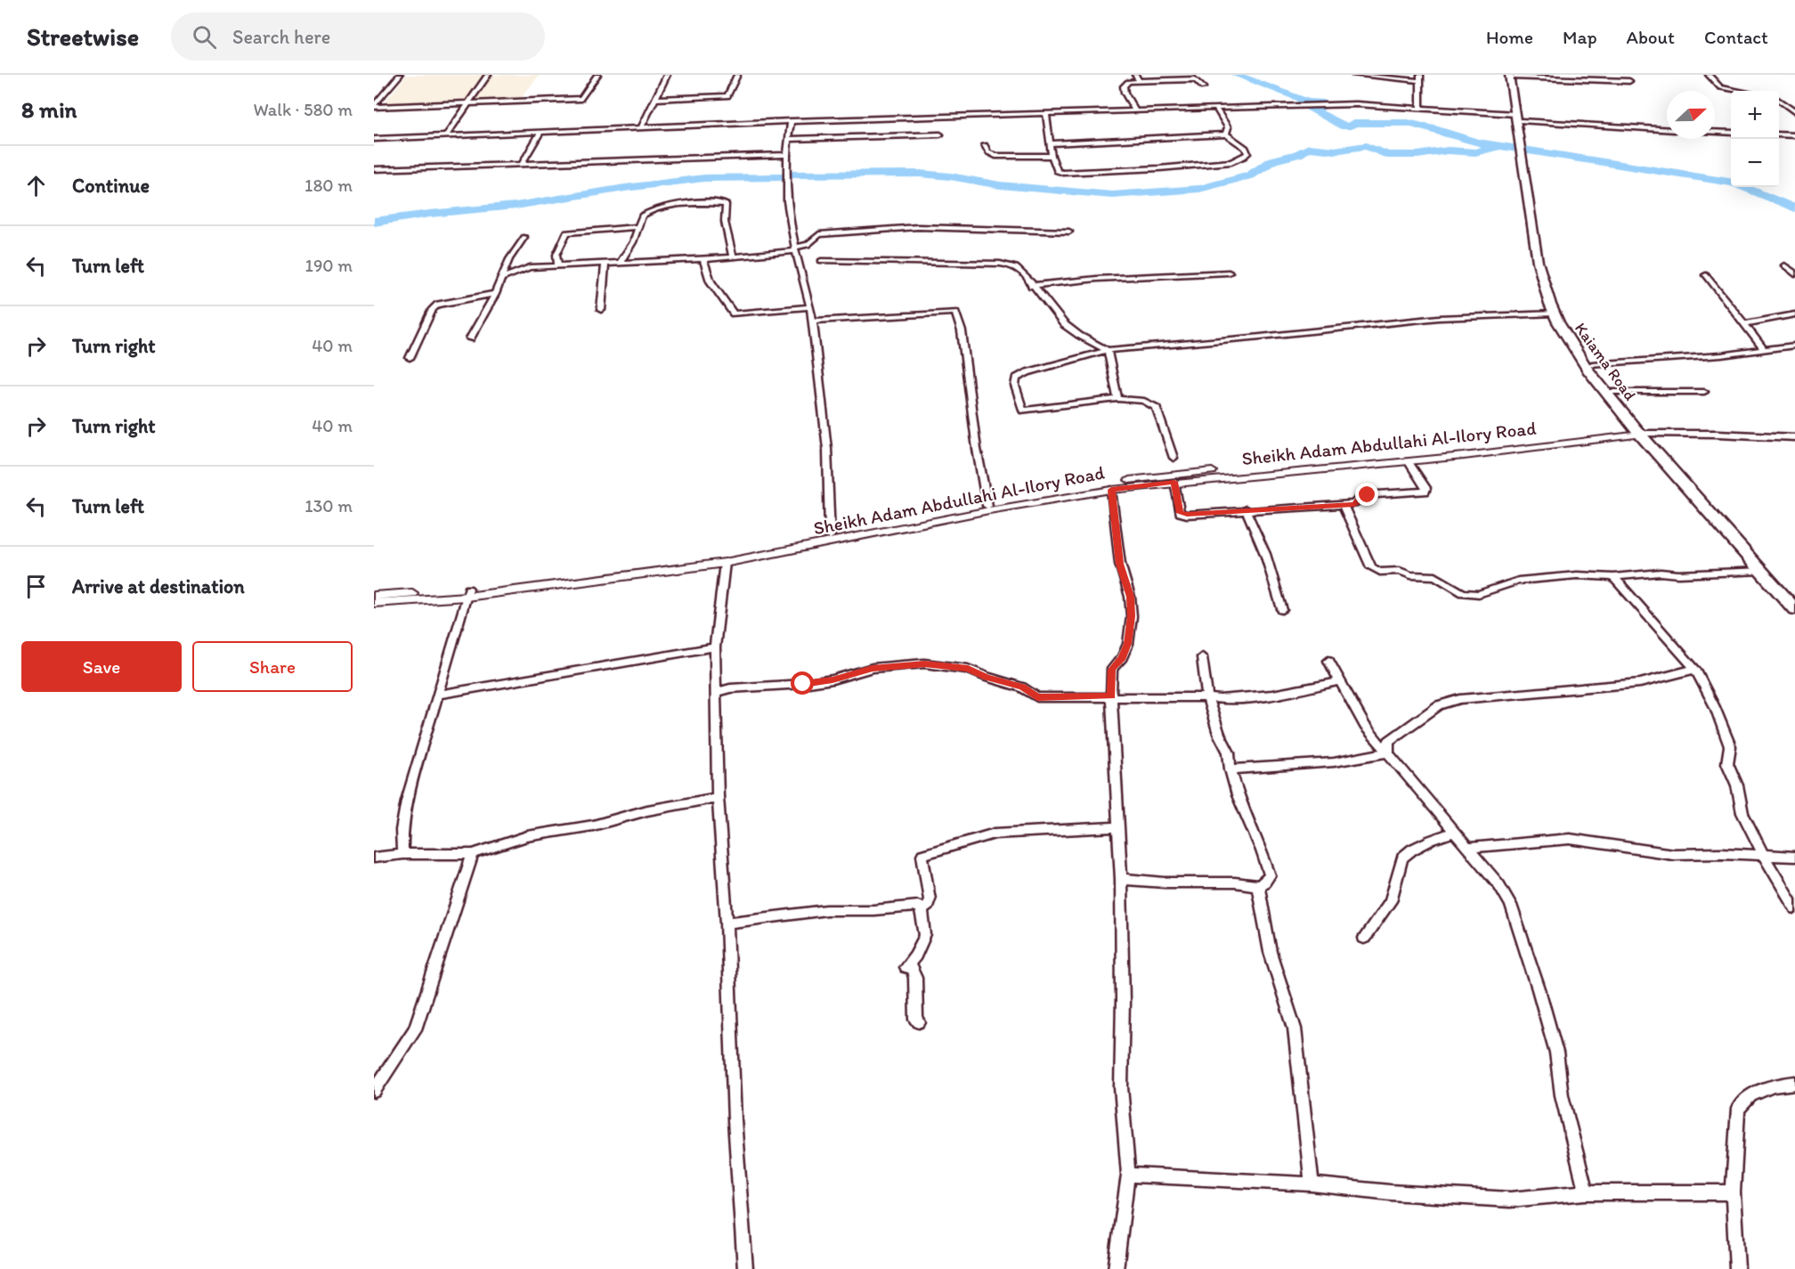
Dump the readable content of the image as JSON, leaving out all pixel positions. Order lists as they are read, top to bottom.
{
  "streets": {
    "highway": ["Kaiama Road"],
    "street": ["Sheikh Adam Abdullahi Al-Ilory Road"]
  },
  "crossings": [
    ["Kaiama Road", "Sheikh Adam Abdullahi Al-Ilory Road"]
  ],
  "north": "right",
  "page": {
    "header": "Streetwise",
    "search": "Search here",
    "nav": [
      "Home",
      "Map",
      "About",
      "Contact"
    ],
    "heading": ["8 min", "Walk · 580 m"],
    "map_buttons": ["+", "−"],
    "list": [
      ["Continue", "180 m"],
      ["Turn left", "190 m"],
      ["Turn right", "40 m"],
      ["Turn right", "40 m"],
      ["Turn left", "130 m"],
      "Arrive at destination"
    ],
    "buttons": ["Save", "Share"]
  }
}
